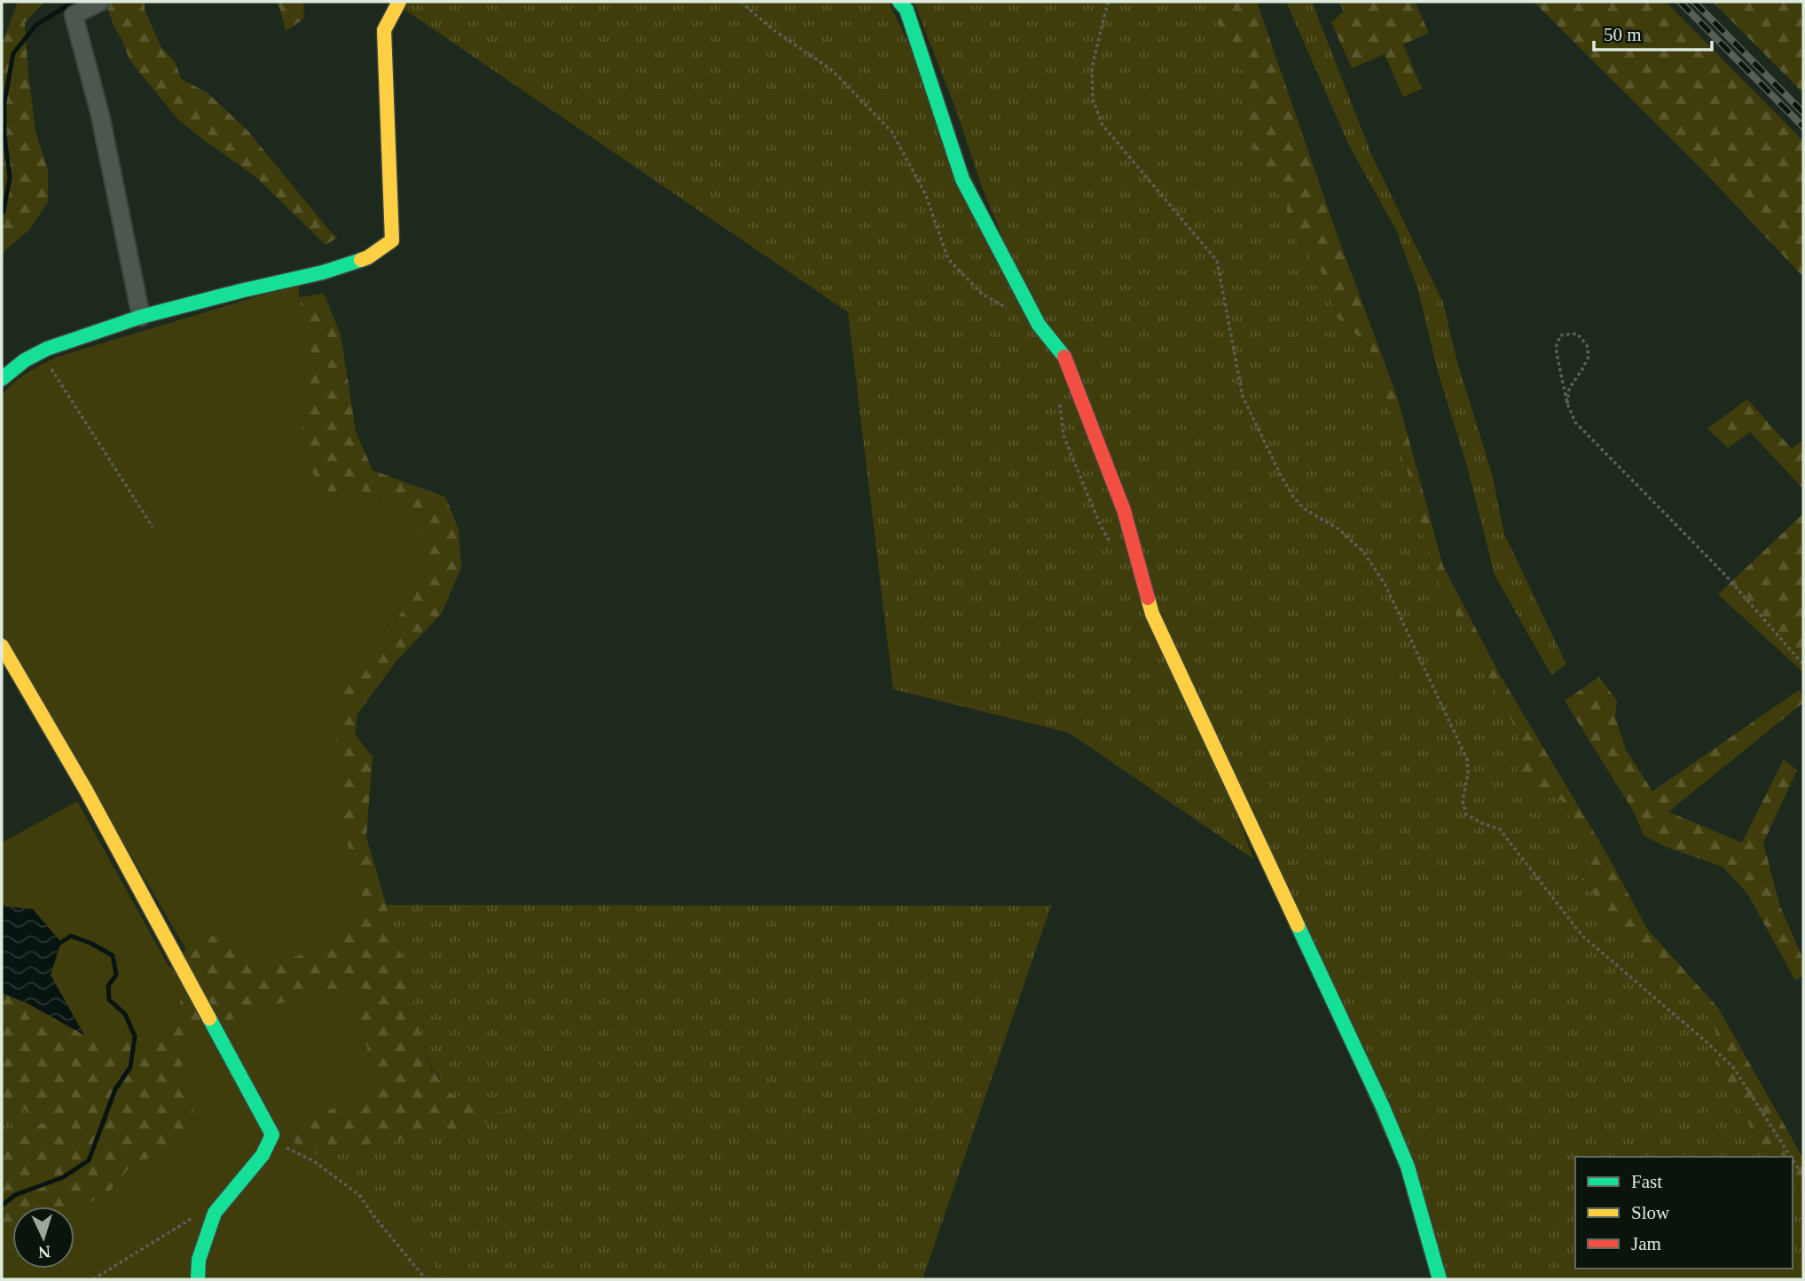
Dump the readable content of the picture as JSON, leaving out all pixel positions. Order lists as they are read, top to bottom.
{
  "legend": ["Fast", "Slow", "Jam"],
  "scale_bar": "50 m",
  "north": "bottom"
}
